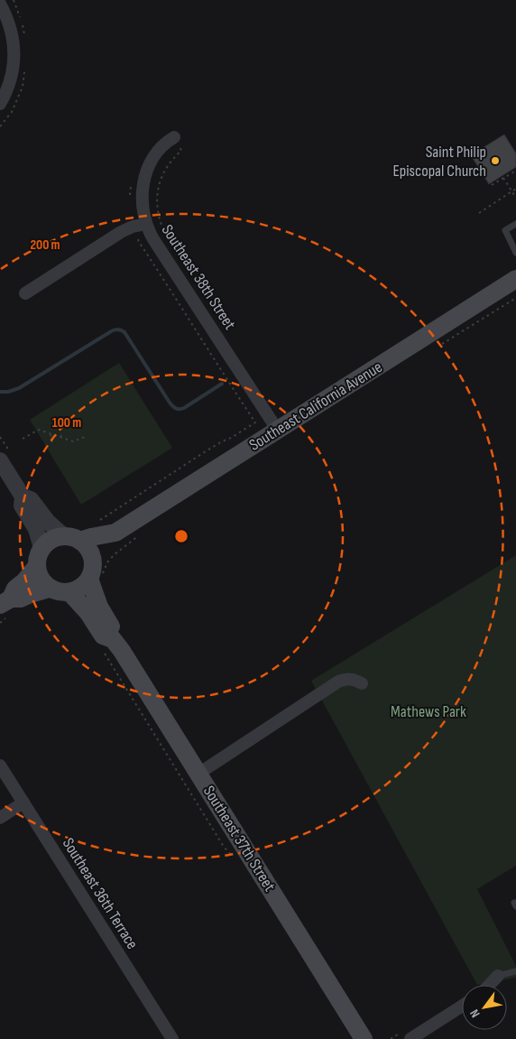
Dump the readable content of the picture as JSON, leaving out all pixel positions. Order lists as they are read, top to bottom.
{
  "streets": {
    "main road": ["Southeast California Avenue", "Southeast 37th Street"],
    "street": ["Southeast 38th Street", "Southeast 36th Terrace"]
  },
  "crossings": [
    ["Southeast 38th Street", "Southeast California Avenue"],
    ["Southeast California Avenue", "Southeast 37th Street"]
  ],
  "parks": ["Mathews Park"],
  "places": ["Saint Philip Episcopal Church"],
  "north": "bottom left",
  "rings": ["200 m", "100 m"]
}
